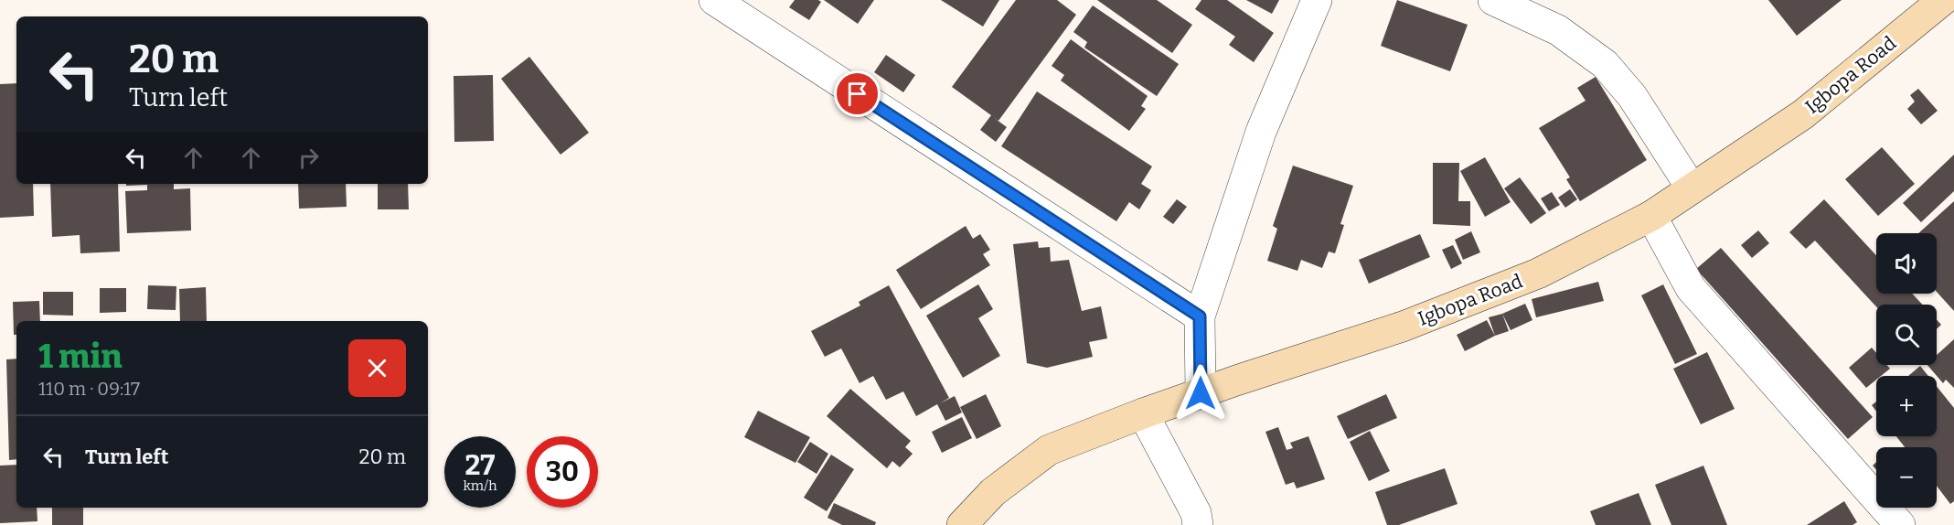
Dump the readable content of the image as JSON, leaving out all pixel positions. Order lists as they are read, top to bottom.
{
  "streets": {
    "street": ["Igbopa Road"]
  },
  "page": {
    "turn": ["20 m", "Turn left"],
    "map_buttons": ["+", "−"],
    "heading": ["1 min", "110 m · 09:17"],
    "list": [
      {
        "name": "Turn left",
        "value": "20 m"
      }
    ],
    "speed": "27 km/h",
    "limit": "30"
  }
}
